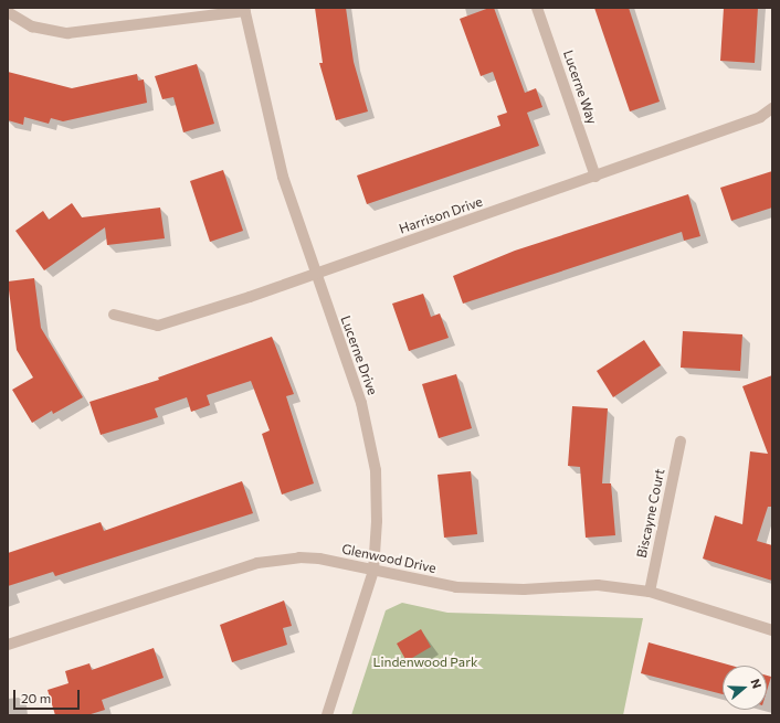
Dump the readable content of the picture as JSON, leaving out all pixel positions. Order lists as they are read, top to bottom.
{
  "streets": {
    "street": [
      "Lucerne Way",
      "Harrison Drive",
      "Lucerne Drive",
      "Biscayne Court",
      "Glenwood Drive"
    ]
  },
  "crossings": [
    ["Lucerne Way", "Harrison Drive"],
    ["Harrison Drive", "Lucerne Drive"],
    ["Lucerne Drive", "Glenwood Drive"],
    ["Biscayne Court", "Glenwood Drive"]
  ],
  "parks": ["Lindenwood Park"],
  "scale_bar": "20 m",
  "north": "right"
}
